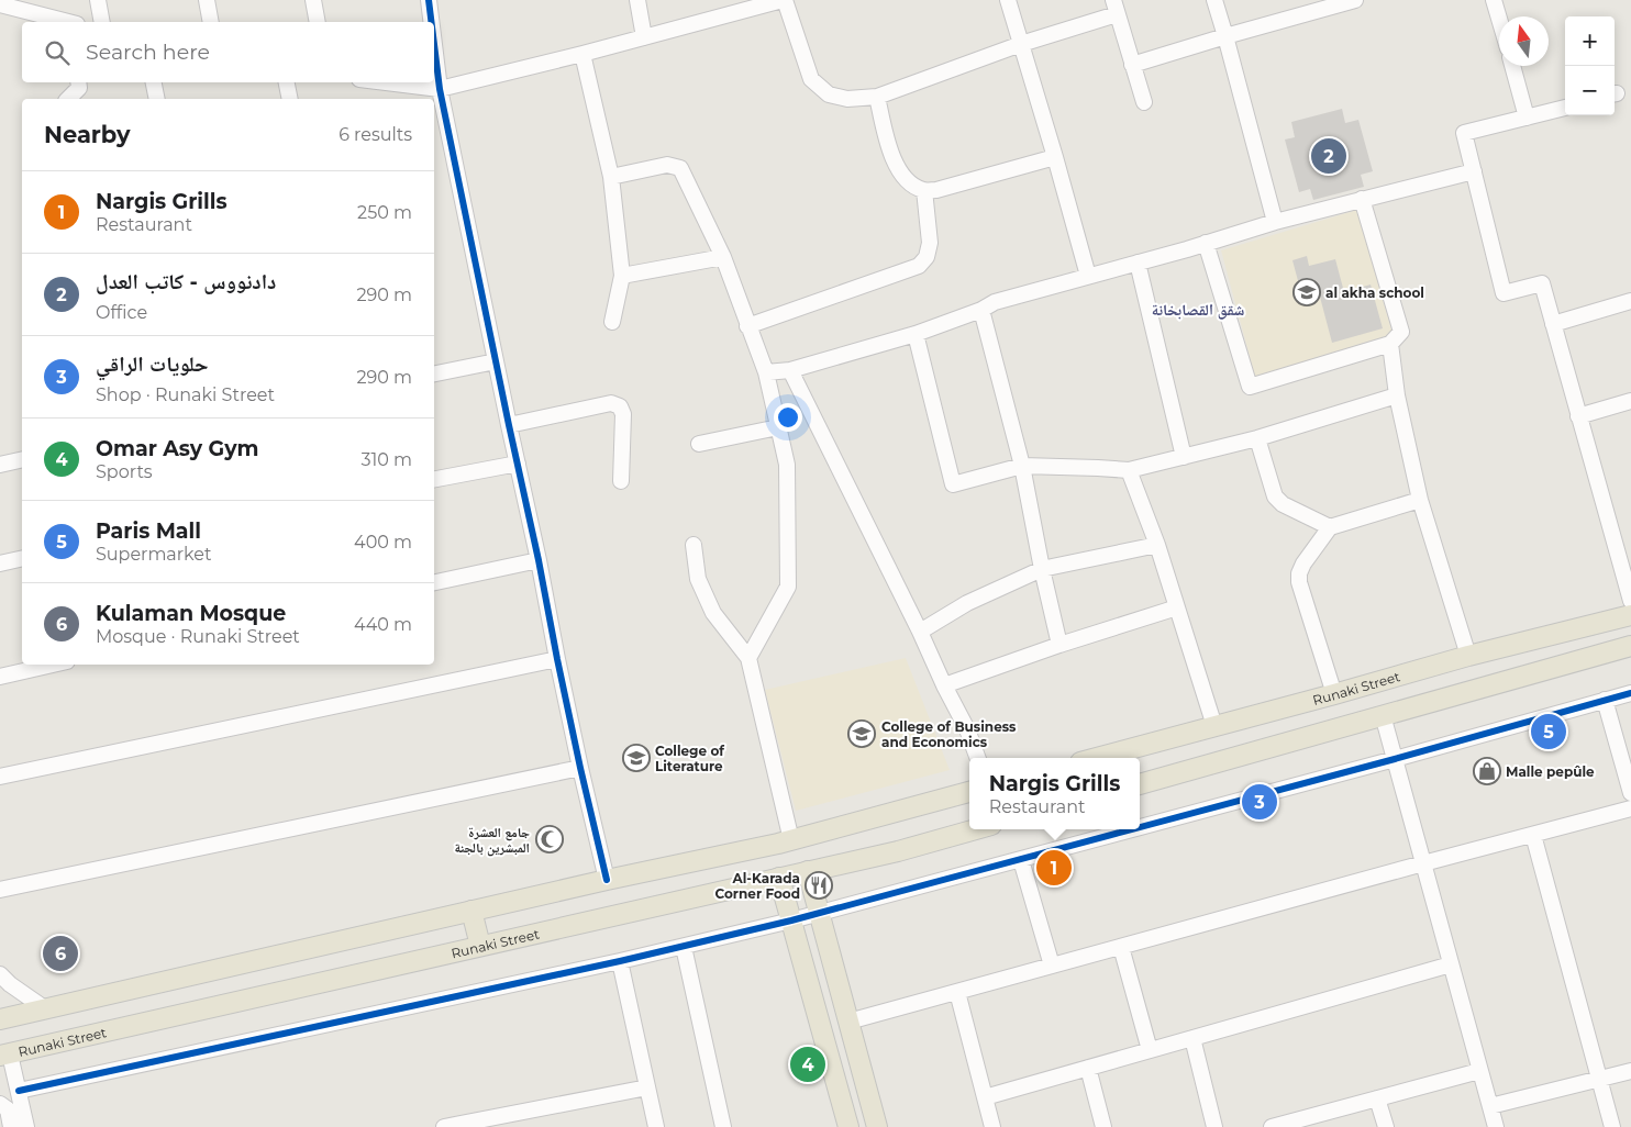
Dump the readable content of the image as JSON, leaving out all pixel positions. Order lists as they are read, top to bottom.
{
  "streets": {
    "main road": ["Runaki Street"]
  },
  "districts": ["شقق القصابخانة"],
  "places": {
    "school or university": ["al akha school", "College of Business and Economics", "College of Literature"],
    "shop": ["Malle pepûle"],
    "mosque": ["جامع العشرة المبشرين بالجنة"],
    "restaurant": ["Al-Karada Corner Food"]
  },
  "north": "top",
  "page": {
    "map_buttons": ["+", "−"],
    "search": "Search here",
    "heading": ["Nearby", "6 results"],
    "pins": [
      "2",
      "5",
      "3",
      "1",
      "6",
      "4"
    ],
    "list": [
      {
        "mark": "1",
        "name": "Nargis Grills",
        "note": "Restaurant",
        "value": "250 m"
      },
      {
        "mark": "2",
        "name": "دادنووس - کاتب العدل",
        "note": "Office",
        "value": "290 m"
      },
      {
        "mark": "3",
        "name": "حلويات الراقي",
        "note": "Shop · Runaki Street",
        "value": "290 m"
      },
      {
        "mark": "4",
        "name": "Omar Asy Gym",
        "note": "Sports",
        "value": "310 m"
      },
      {
        "mark": "5",
        "name": "Paris Mall",
        "note": "Supermarket",
        "value": "400 m"
      },
      {
        "mark": "6",
        "name": "Kulaman Mosque",
        "note": "Mosque · Runaki Street",
        "value": "440 m"
      }
    ],
    "popup": ["Nargis Grills", "Restaurant"]
  }
}
